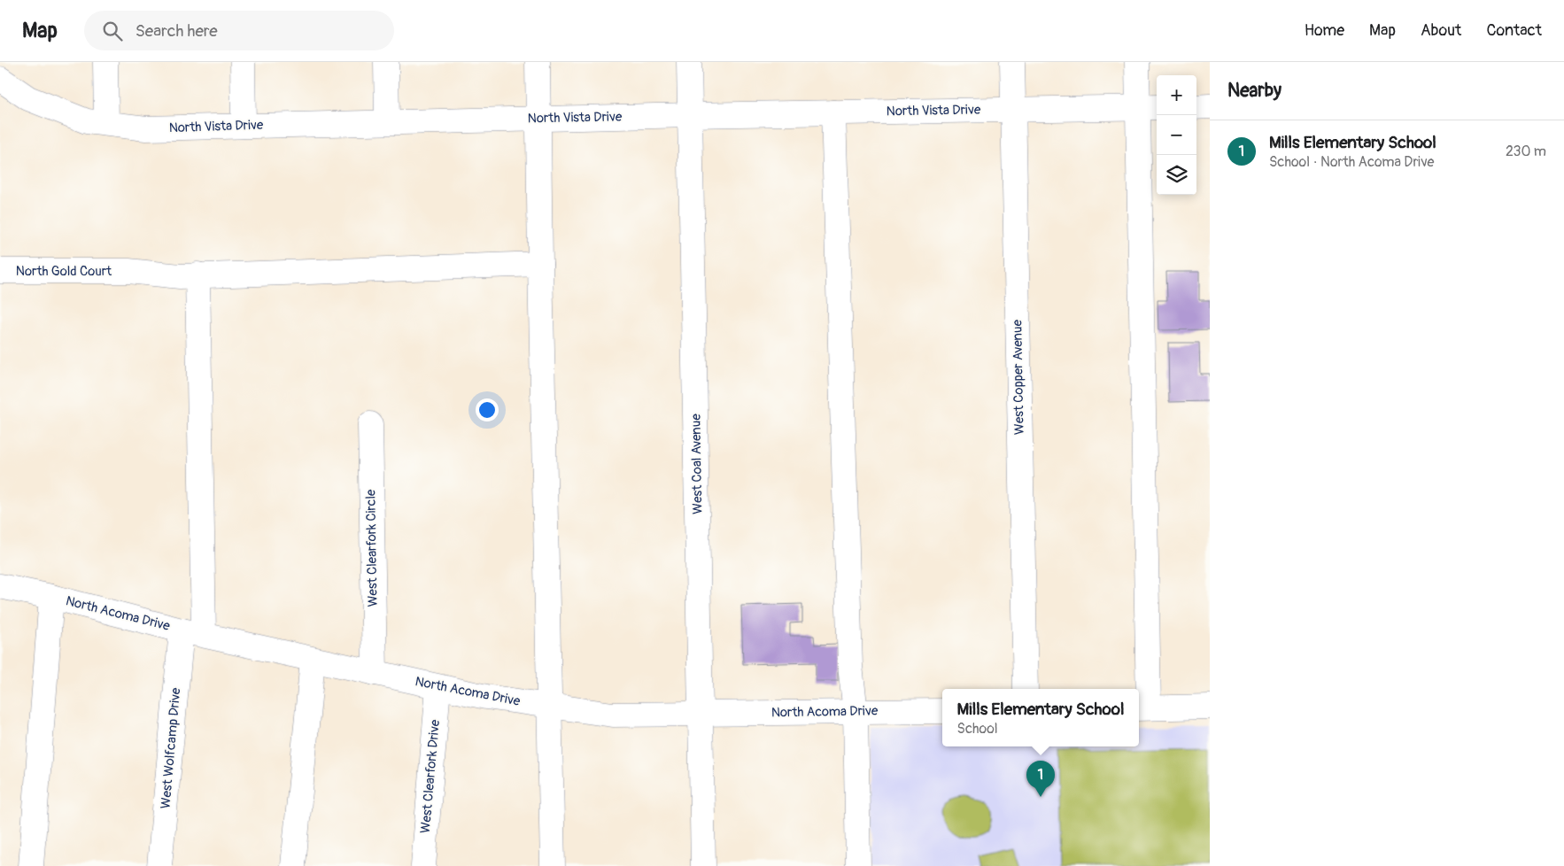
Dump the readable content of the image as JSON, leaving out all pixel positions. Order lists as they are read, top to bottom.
{
  "streets": {
    "street": [
      "North Vista Drive",
      "North Gold Court",
      "West Copper Avenue",
      "West Coal Avenue",
      "West Clearfork Circle",
      "North Acoma Drive",
      "West Wolfcamp Drive",
      "West Clearfork Drive"
    ]
  },
  "crossings": [
    ["North Vista Drive", "West Copper Avenue"],
    ["North Vista Drive", "West Coal Avenue"],
    ["North Gold Court", "West Wolfcamp Drive"],
    ["West Coal Avenue", "North Acoma Drive"],
    ["West Clearfork Circle", "North Acoma Drive"],
    ["North Acoma Drive", "West Wolfcamp Drive"],
    ["North Acoma Drive", "West Clearfork Drive"]
  ],
  "page": {
    "header": "Map",
    "search": "Search here",
    "nav": [
      "Home",
      "Map",
      "About",
      "Contact"
    ],
    "heading": "Nearby",
    "map_buttons": ["+", "−"],
    "list": [
      {
        "mark": "1",
        "name": "Mills Elementary School",
        "note": "School · North Acoma Drive",
        "value": "230 m"
      }
    ],
    "popup": ["Mills Elementary School", "School"],
    "pins": "1"
  }
}
